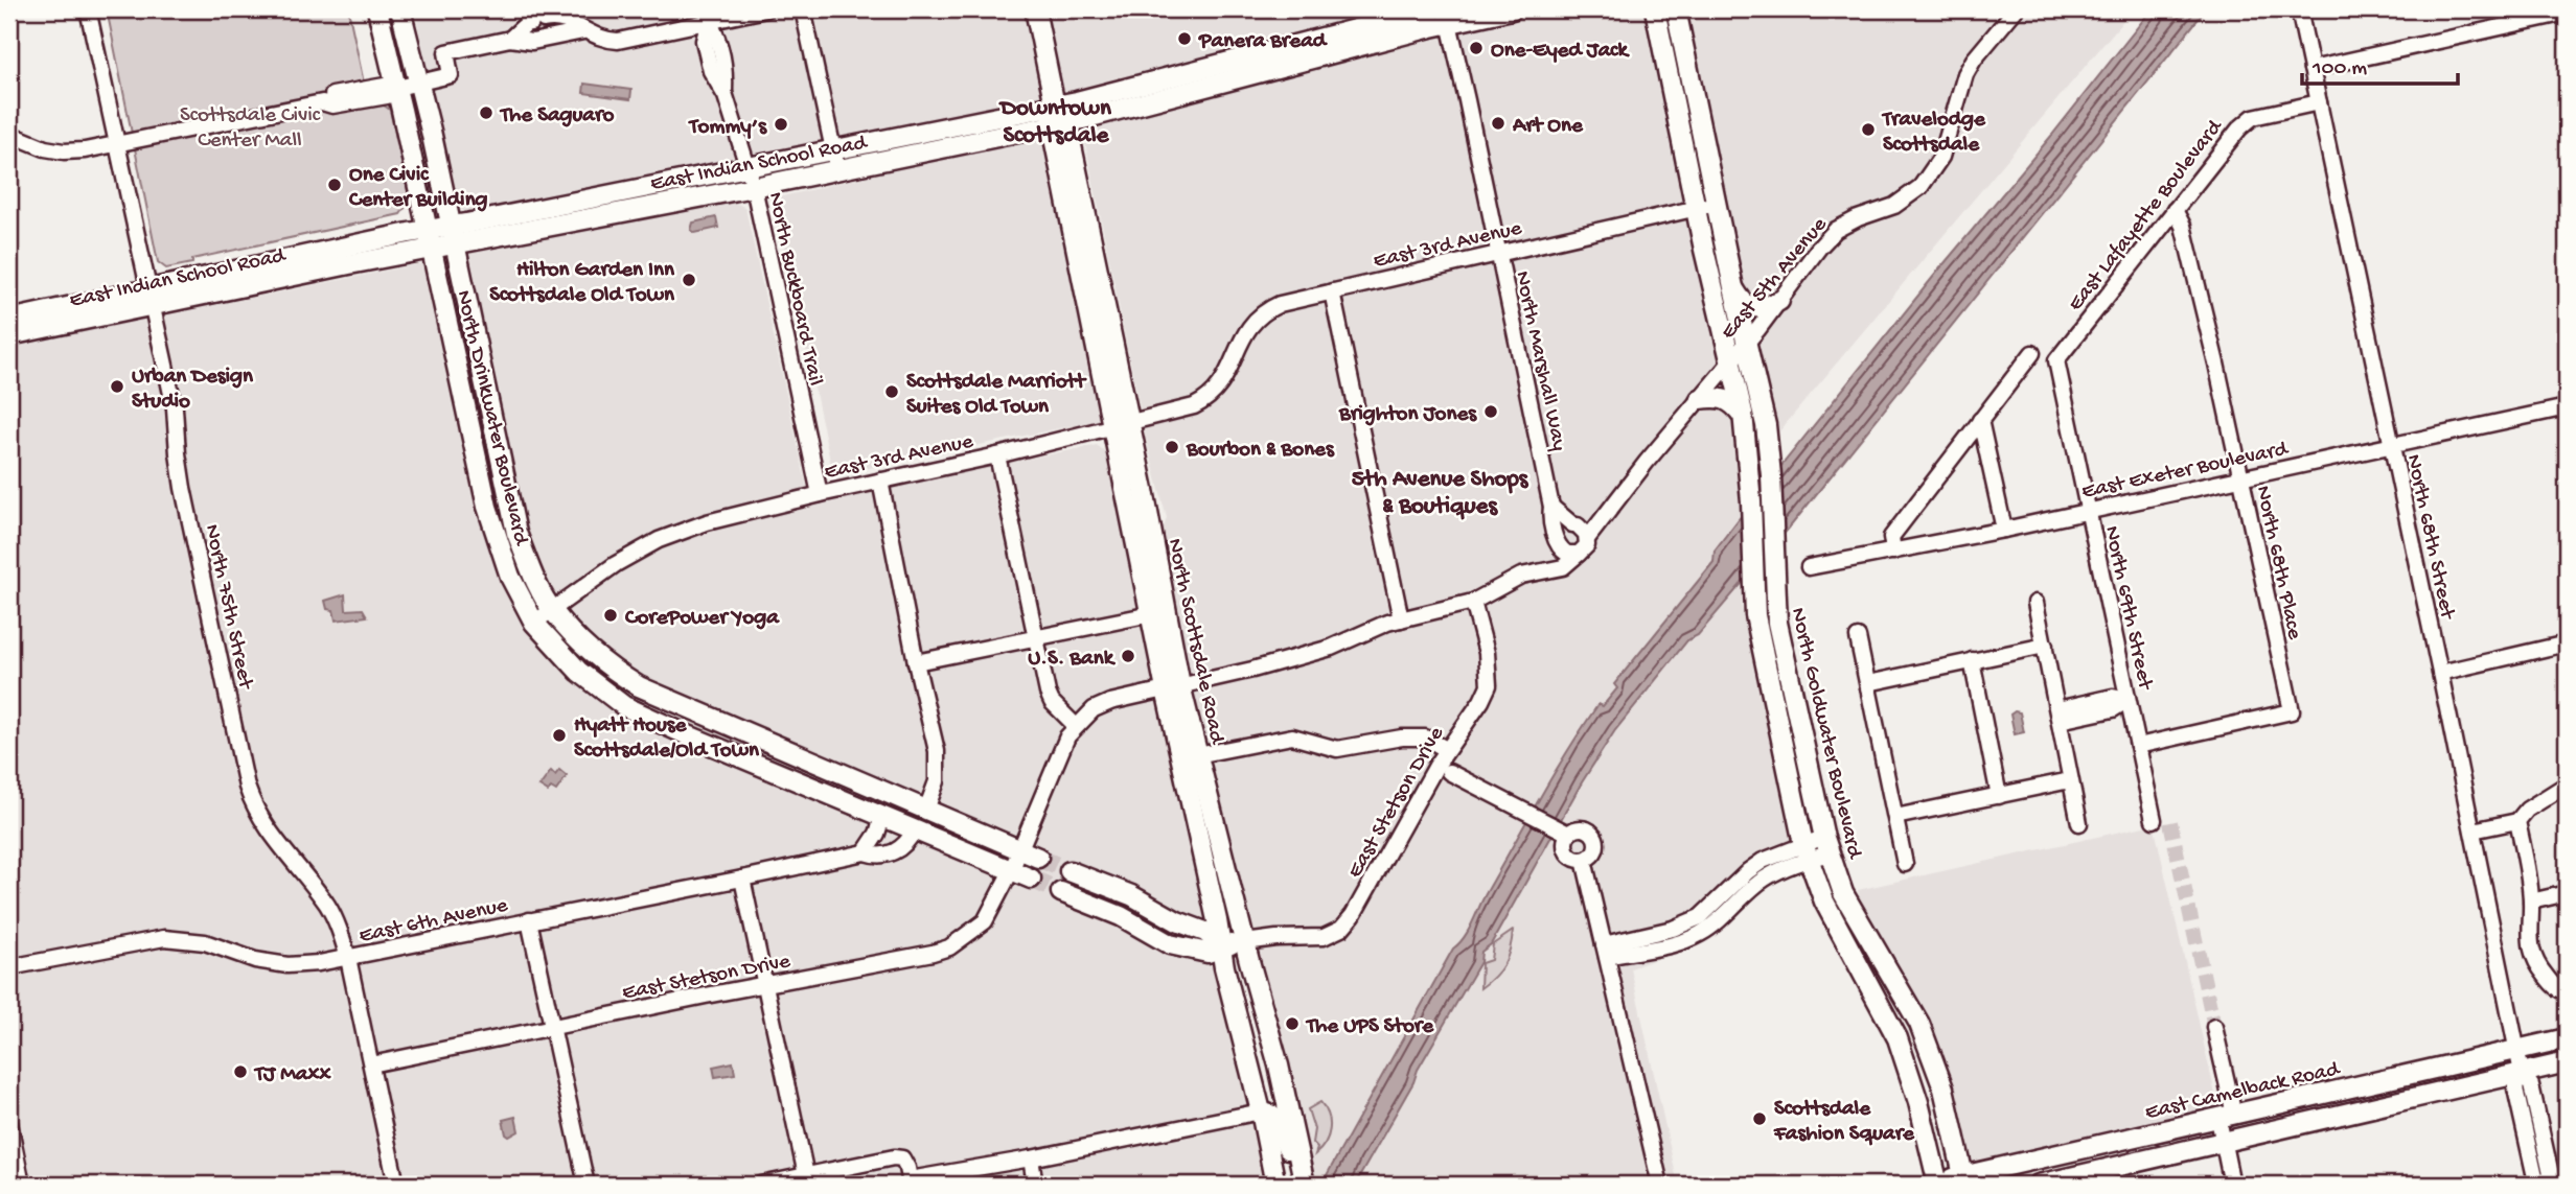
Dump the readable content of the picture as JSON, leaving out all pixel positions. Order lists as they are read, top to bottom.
{
  "streets": {
    "main road": [
      "East Indian School Road",
      "North Drinkwater Boulevard",
      "North Scottsdale Road",
      "North Goldwater Boulevard",
      "East Camelback Road"
    ],
    "street": [
      "East Lafayette Boulevard",
      "East 3rd Avenue",
      "East 5th Avenue",
      "North Buckboard Trail",
      "North Marshall Way",
      "East Exeter Boulevard",
      "North 68th Street",
      "North 68th Place",
      "North 75th Street",
      "North 69th Street",
      "East Stetson Drive",
      "East 6th Avenue"
    ]
  },
  "crossings": [
    ["East Indian School Road", "North Buckboard Trail"],
    ["East Indian School Road", "North Marshall Way"],
    ["East Indian School Road", "North Drinkwater Boulevard"],
    ["East Indian School Road", "North 75th Street"],
    ["East Indian School Road", "North Scottsdale Road"],
    ["East Lafayette Boulevard", "North 68th Street"],
    ["East Lafayette Boulevard", "North 68th Place"],
    ["East Lafayette Boulevard", "North 69th Street"],
    ["East 3rd Avenue", "North Buckboard Trail"],
    ["East 3rd Avenue", "North Marshall Way"],
    ["East 3rd Avenue", "North Drinkwater Boulevard"],
    ["East 3rd Avenue", "North Scottsdale Road"],
    ["East 3rd Avenue", "North Goldwater Boulevard"],
    ["East 5th Avenue", "North Marshall Way"],
    ["East 5th Avenue", "North Goldwater Boulevard"],
    ["North Drinkwater Boulevard", "East Stetson Drive"],
    ["North Drinkwater Boulevard", "East 6th Avenue"],
    ["East Exeter Boulevard", "North 68th Street"],
    ["East Exeter Boulevard", "North 68th Place"],
    ["East Exeter Boulevard", "North 69th Street"],
    ["North 68th Street", "East Camelback Road"],
    ["North 68th Place", "North 69th Street"],
    ["North 75th Street", "East Stetson Drive"],
    ["North 75th Street", "East 6th Avenue"],
    ["North Scottsdale Road", "East Stetson Drive"],
    ["North Goldwater Boulevard", "East Camelback Road"]
  ],
  "districts": ["Downtown Scottsdale", "5th Avenue Shops & Boutiques"],
  "parks": ["Scottsdale Civic Center Mall"],
  "places": [
    "Panera Bread",
    "One-Eyed Jack",
    "The Saguaro",
    "Art One",
    "Tommy’s",
    "Travelodge Scottsdale",
    "One Civic Center Building",
    "Hilton Garden Inn Scottsdale Old Town",
    "Urban Design Studio",
    "Scottsdale Marriott Suites Old Town",
    "Brighton Jones",
    "Bourbon & Bones",
    "CorePower Yoga",
    "U.S. Bank",
    "Hyatt House Scottsdale/Old Town",
    "The UPS Store",
    "TJ Maxx",
    "Scottsdale Fashion Square"
  ],
  "scale_bar": "100 m"
}
